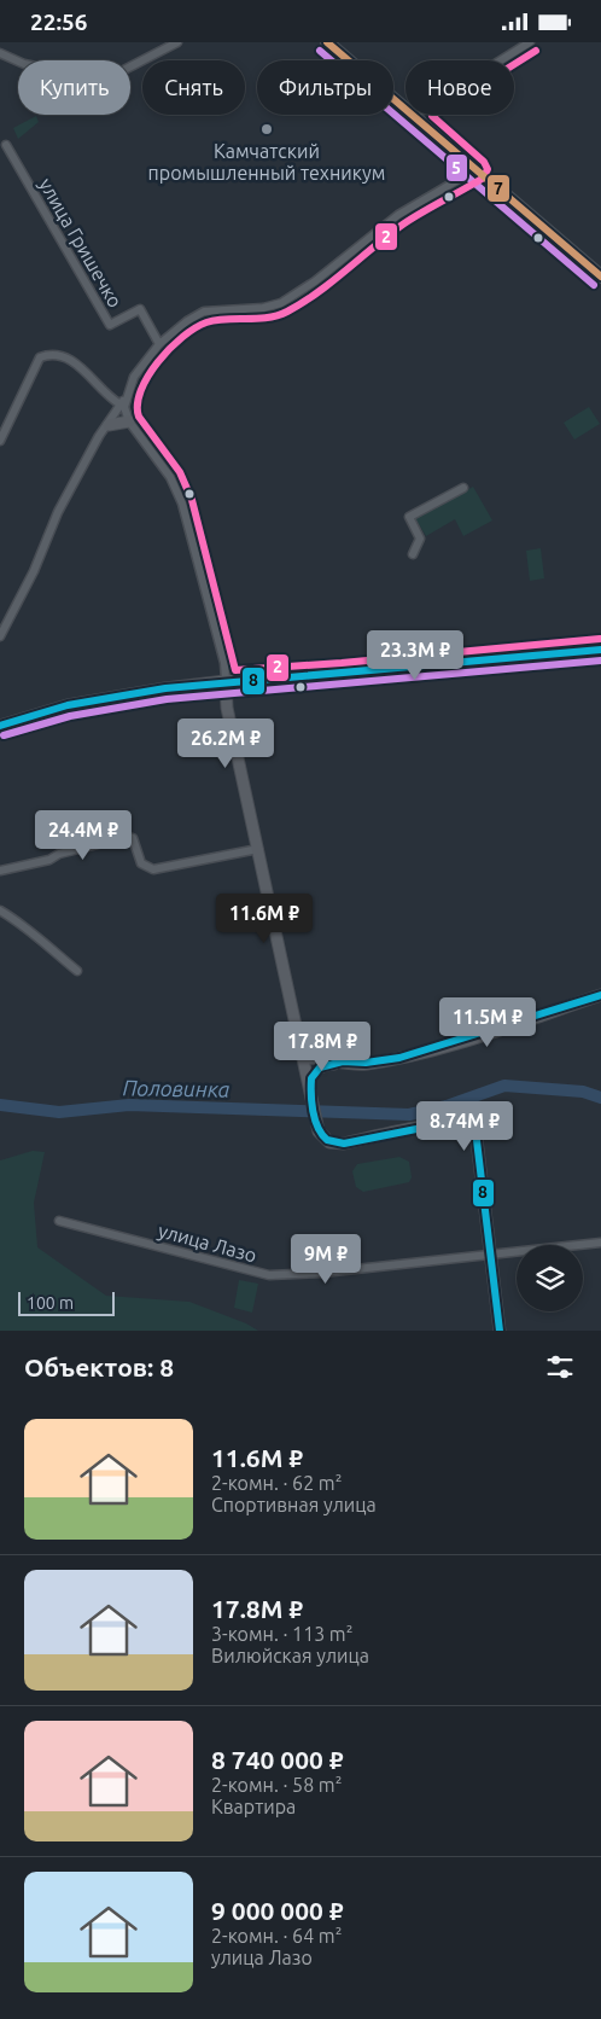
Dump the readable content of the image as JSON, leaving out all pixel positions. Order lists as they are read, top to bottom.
{
  "streets": {
    "street": ["улица Гришечко", "улица Лазо"]
  },
  "water": ["Половинка"],
  "places": ["Камчатский промышленный техникум"],
  "lines": [
    "transit line 7",
    "transit line 5",
    "transit line 2",
    "transit line 8"
  ],
  "scale_bar": "100 m",
  "page": {
    "status": "22:56",
    "chip": [
      "Купить",
      "Снять",
      "Фильтры",
      "Новое"
    ],
    "price": [
      "23.3M ₽",
      "26.2M ₽",
      "24.4M ₽",
      "11.6M ₽",
      "11.5M ₽",
      "17.8M ₽",
      "8.74M ₽",
      "9M ₽"
    ],
    "scale": "100 m",
    "heading": "Объектов: 8",
    "list": [
      {
        "name": "11.6M ₽",
        "note": "2-комн. · 62 m² · Спортивная улица"
      },
      {
        "name": "17.8M ₽",
        "note": "3-комн. · 113 m² · Вилюйская улица"
      },
      {
        "name": "8 740 000 ₽",
        "note": "2-комн. · 58 m² · Квартира"
      },
      {
        "name": "9 000 000 ₽",
        "note": "2-комн. · 64 m² · улица Лазо"
      }
    ]
  }
}
